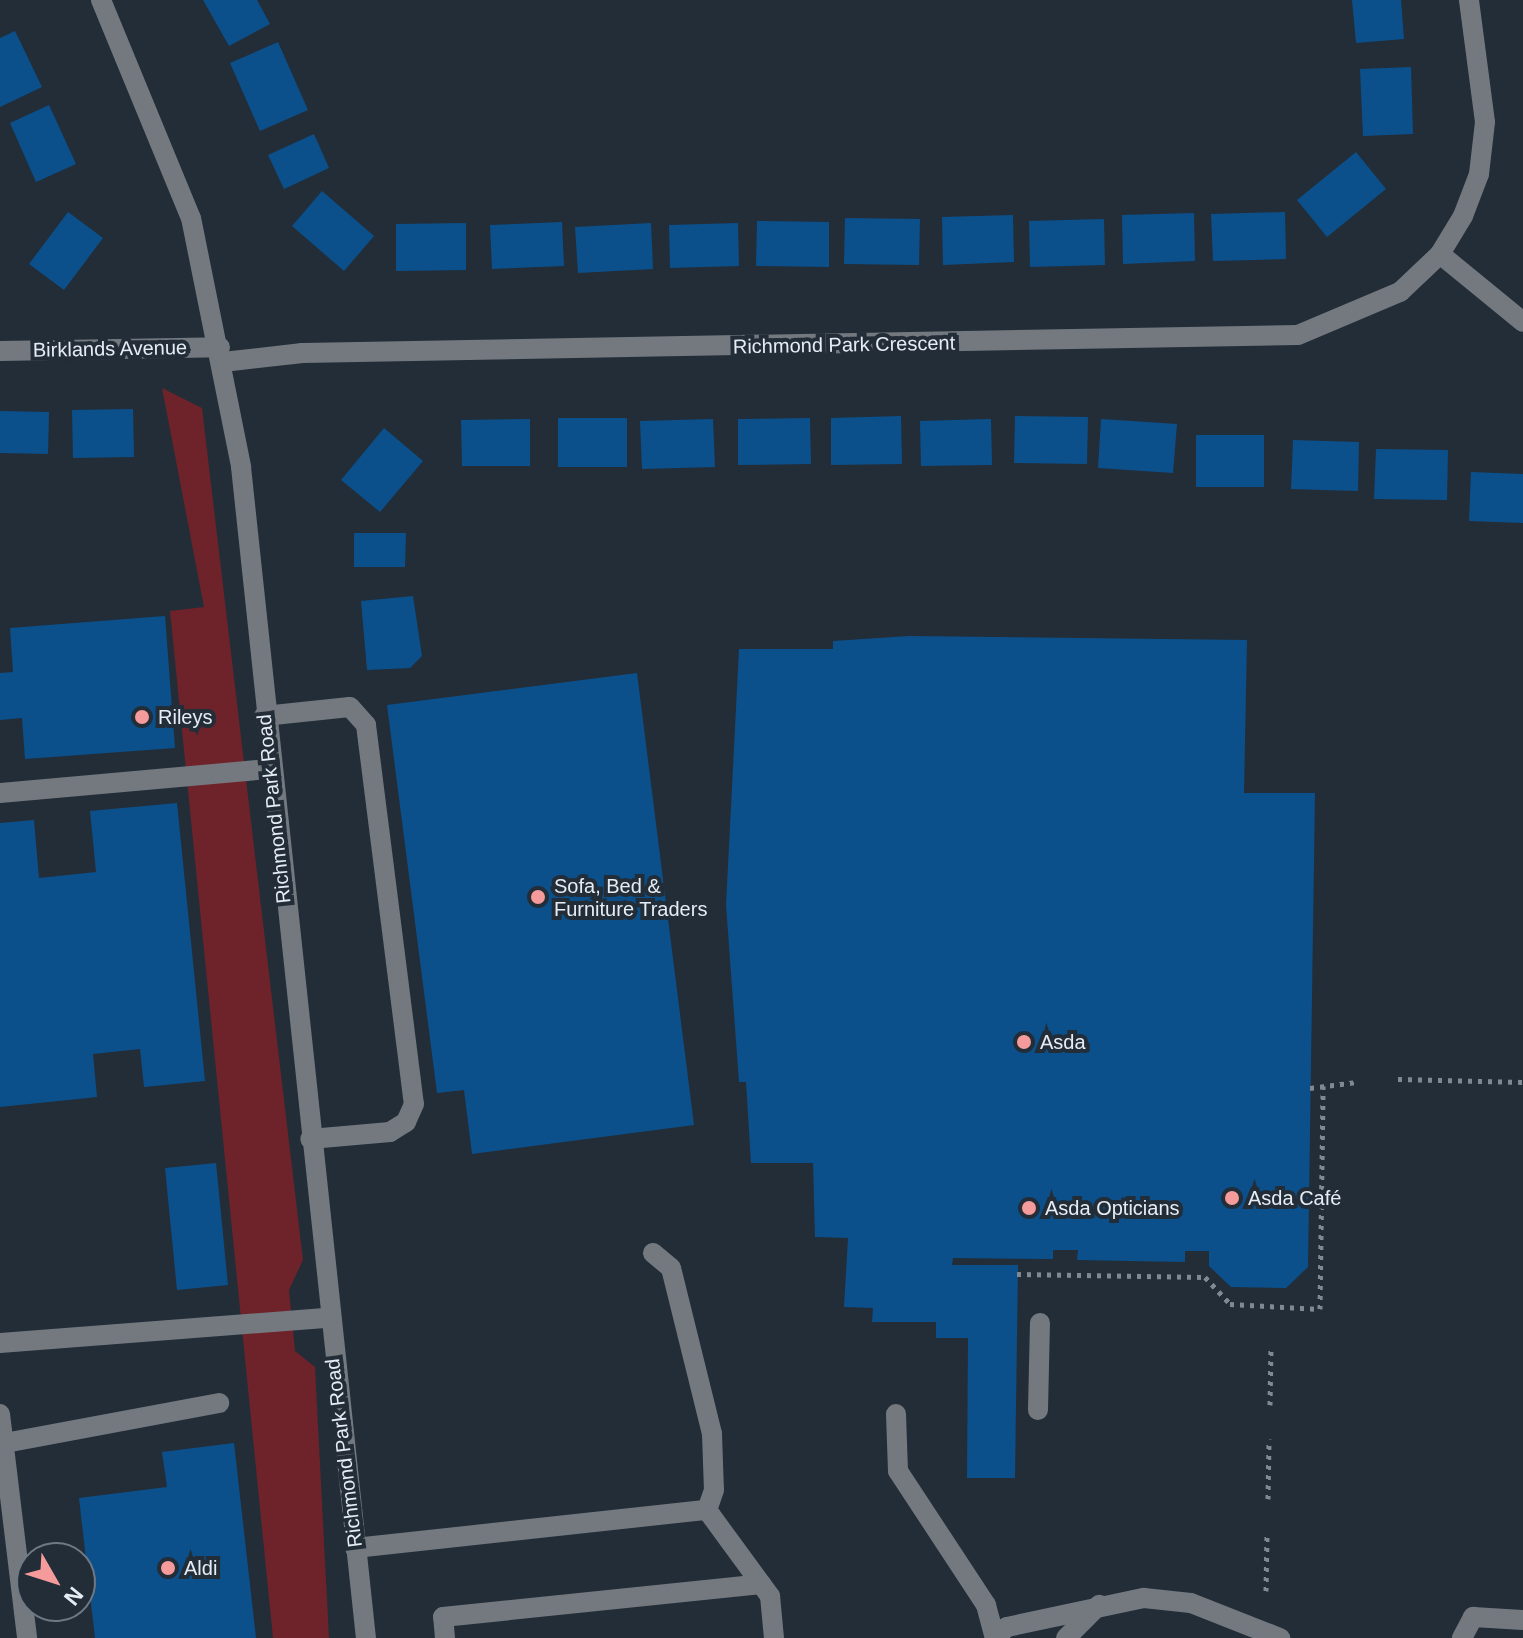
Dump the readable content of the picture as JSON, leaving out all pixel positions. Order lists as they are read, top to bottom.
{
  "streets": {
    "street": ["Richmond Park Crescent", "Birklands Avenue", "Richmond Park Road"]
  },
  "crossings": [
    ["Richmond Park Crescent", "Birklands Avenue"],
    ["Richmond Park Crescent", "Richmond Park Road"],
    ["Birklands Avenue", "Richmond Park Road"]
  ],
  "places": [
    "Rileys",
    "Sofa, Bed & Furniture Traders",
    "Asda",
    "Asda Café",
    "Asda Opticians",
    "Aldi"
  ],
  "north": "bottom right"
}
